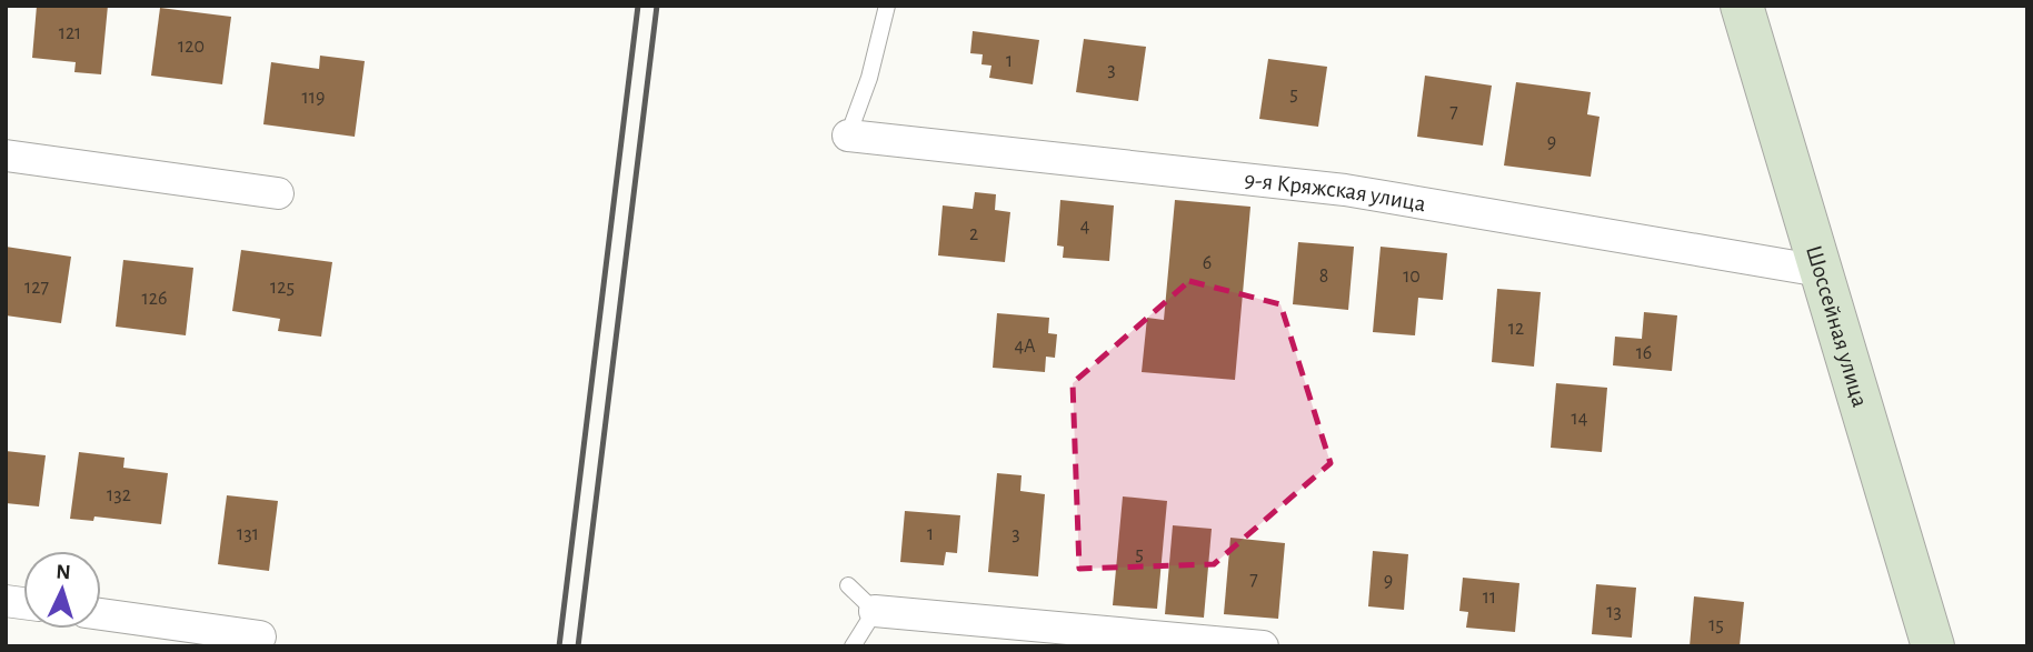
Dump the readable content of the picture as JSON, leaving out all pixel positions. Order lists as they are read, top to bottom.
{
  "streets": {
    "main road": ["Шоссейная улица"],
    "street": ["9-я Кряжская улица"]
  },
  "crossings": [
    ["9-я Кряжская улица", "Шоссейная улица"]
  ],
  "house_numbers": [
    "121",
    "120",
    "1",
    "3",
    "5",
    "119",
    "7",
    "9",
    "4",
    "2",
    "6",
    "8",
    "10",
    "127",
    "125",
    "126",
    "12",
    "4А",
    "16",
    "14",
    "132",
    "131",
    "1",
    "3",
    "5",
    "7",
    "9",
    "11",
    "13",
    "15"
  ],
  "north": "top"
}
